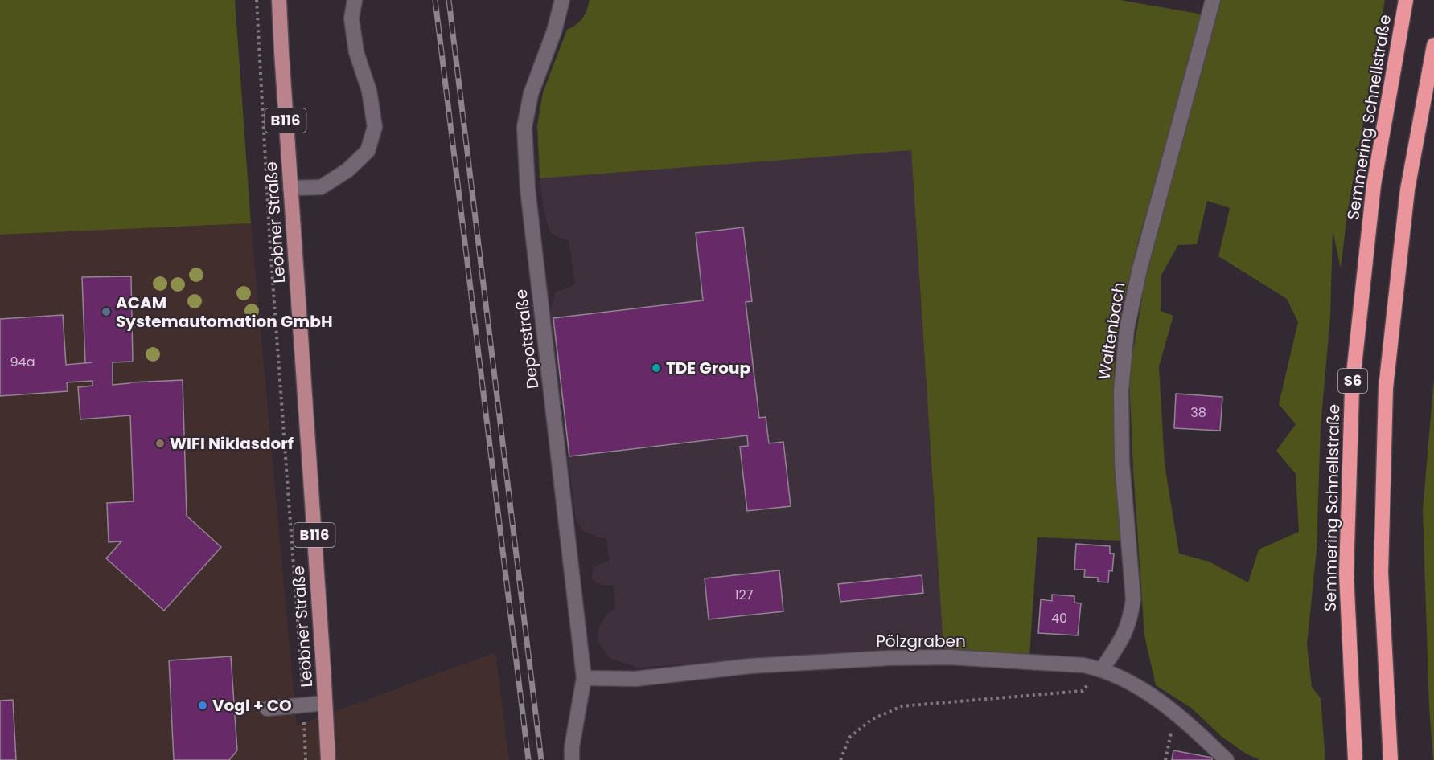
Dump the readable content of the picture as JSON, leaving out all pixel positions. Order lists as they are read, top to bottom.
{
  "streets": {
    "highway": ["Semmering Schnellstraße", "S6"],
    "main road": ["B116", "Leobner Straße"],
    "street": ["Waltenbach", "Depotstraße", "Pölzgraben"]
  },
  "crossings": [
    ["Waltenbach", "Pölzgraben"],
    ["Depotstraße", "Pölzgraben"]
  ],
  "places": [
    "ACAM Systemautomation GmbH",
    "TDE Group",
    "WIFI Niklasdorf",
    "Vogl + CO"
  ],
  "house_numbers": [
    "94a",
    "38",
    "127",
    "40"
  ]
}
